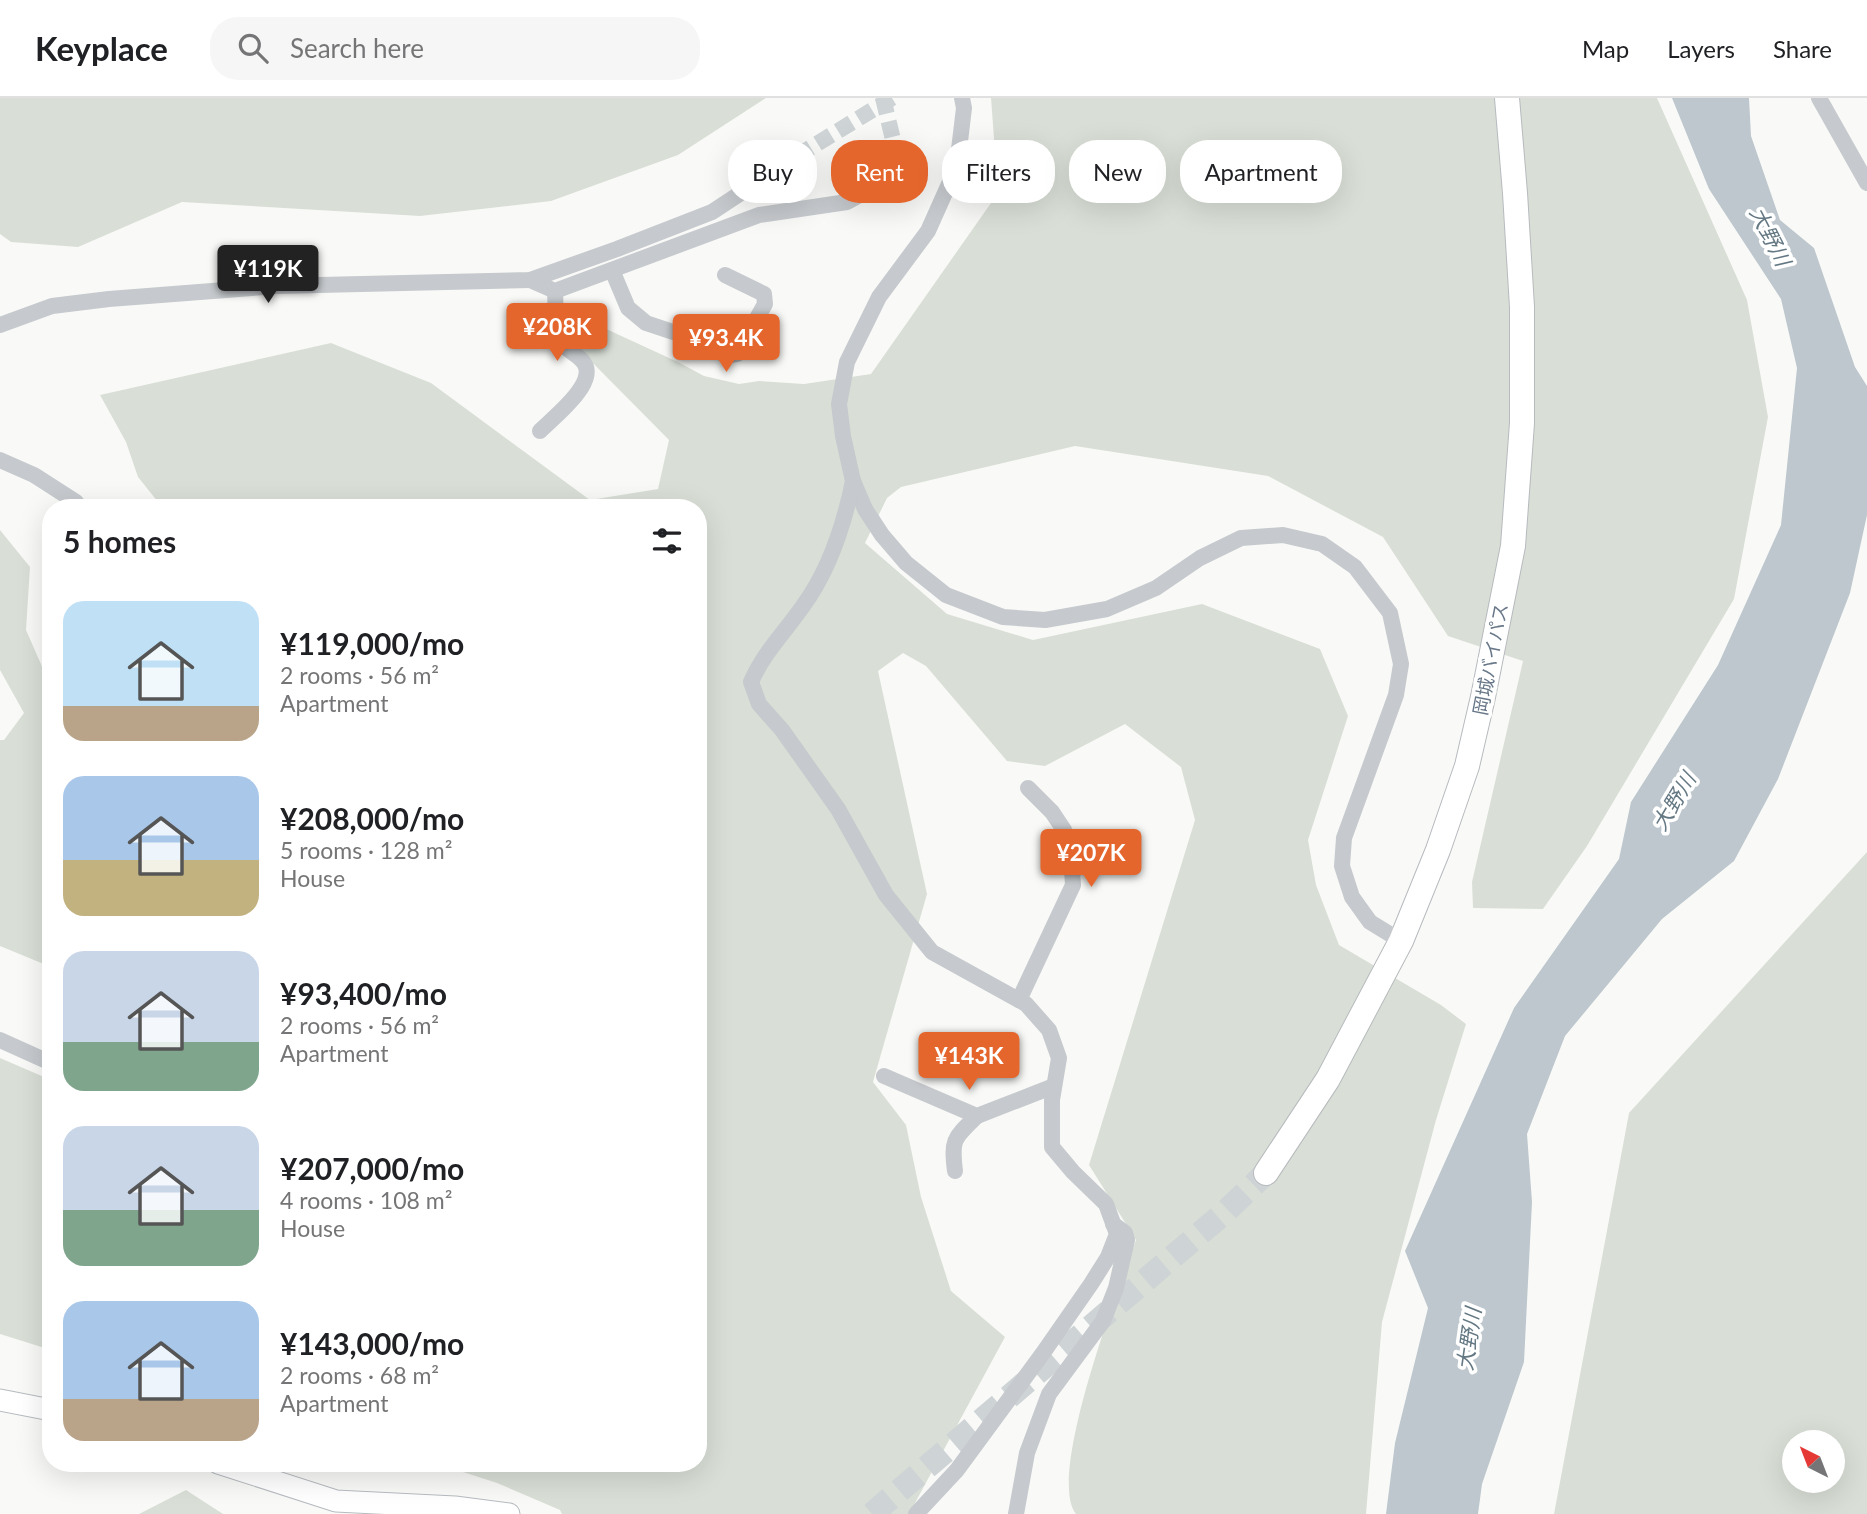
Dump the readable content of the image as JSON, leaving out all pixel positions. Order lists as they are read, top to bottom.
{
  "streets": {
    "highway": ["岡城バイパス"]
  },
  "water": ["大野川"],
  "north": "top left",
  "page": {
    "header": "Keyplace",
    "search": "Search here",
    "nav": ["Map", "Layers", "Share"],
    "chip": [
      "Buy",
      "Rent",
      "Filters",
      "New",
      "Apartment"
    ],
    "price": [
      "¥119K",
      "¥208K",
      "¥93.4K",
      "¥207K",
      "¥143K"
    ],
    "heading": "5 homes",
    "list": [
      {
        "name": "¥119,000/mo",
        "note": "2 rooms · 56 m² · Apartment"
      },
      {
        "name": "¥208,000/mo",
        "note": "5 rooms · 128 m² · House"
      },
      {
        "name": "¥93,400/mo",
        "note": "2 rooms · 56 m² · Apartment"
      },
      {
        "name": "¥207,000/mo",
        "note": "4 rooms · 108 m² · House"
      },
      {
        "name": "¥143,000/mo",
        "note": "2 rooms · 68 m² · Apartment"
      }
    ]
  }
}
